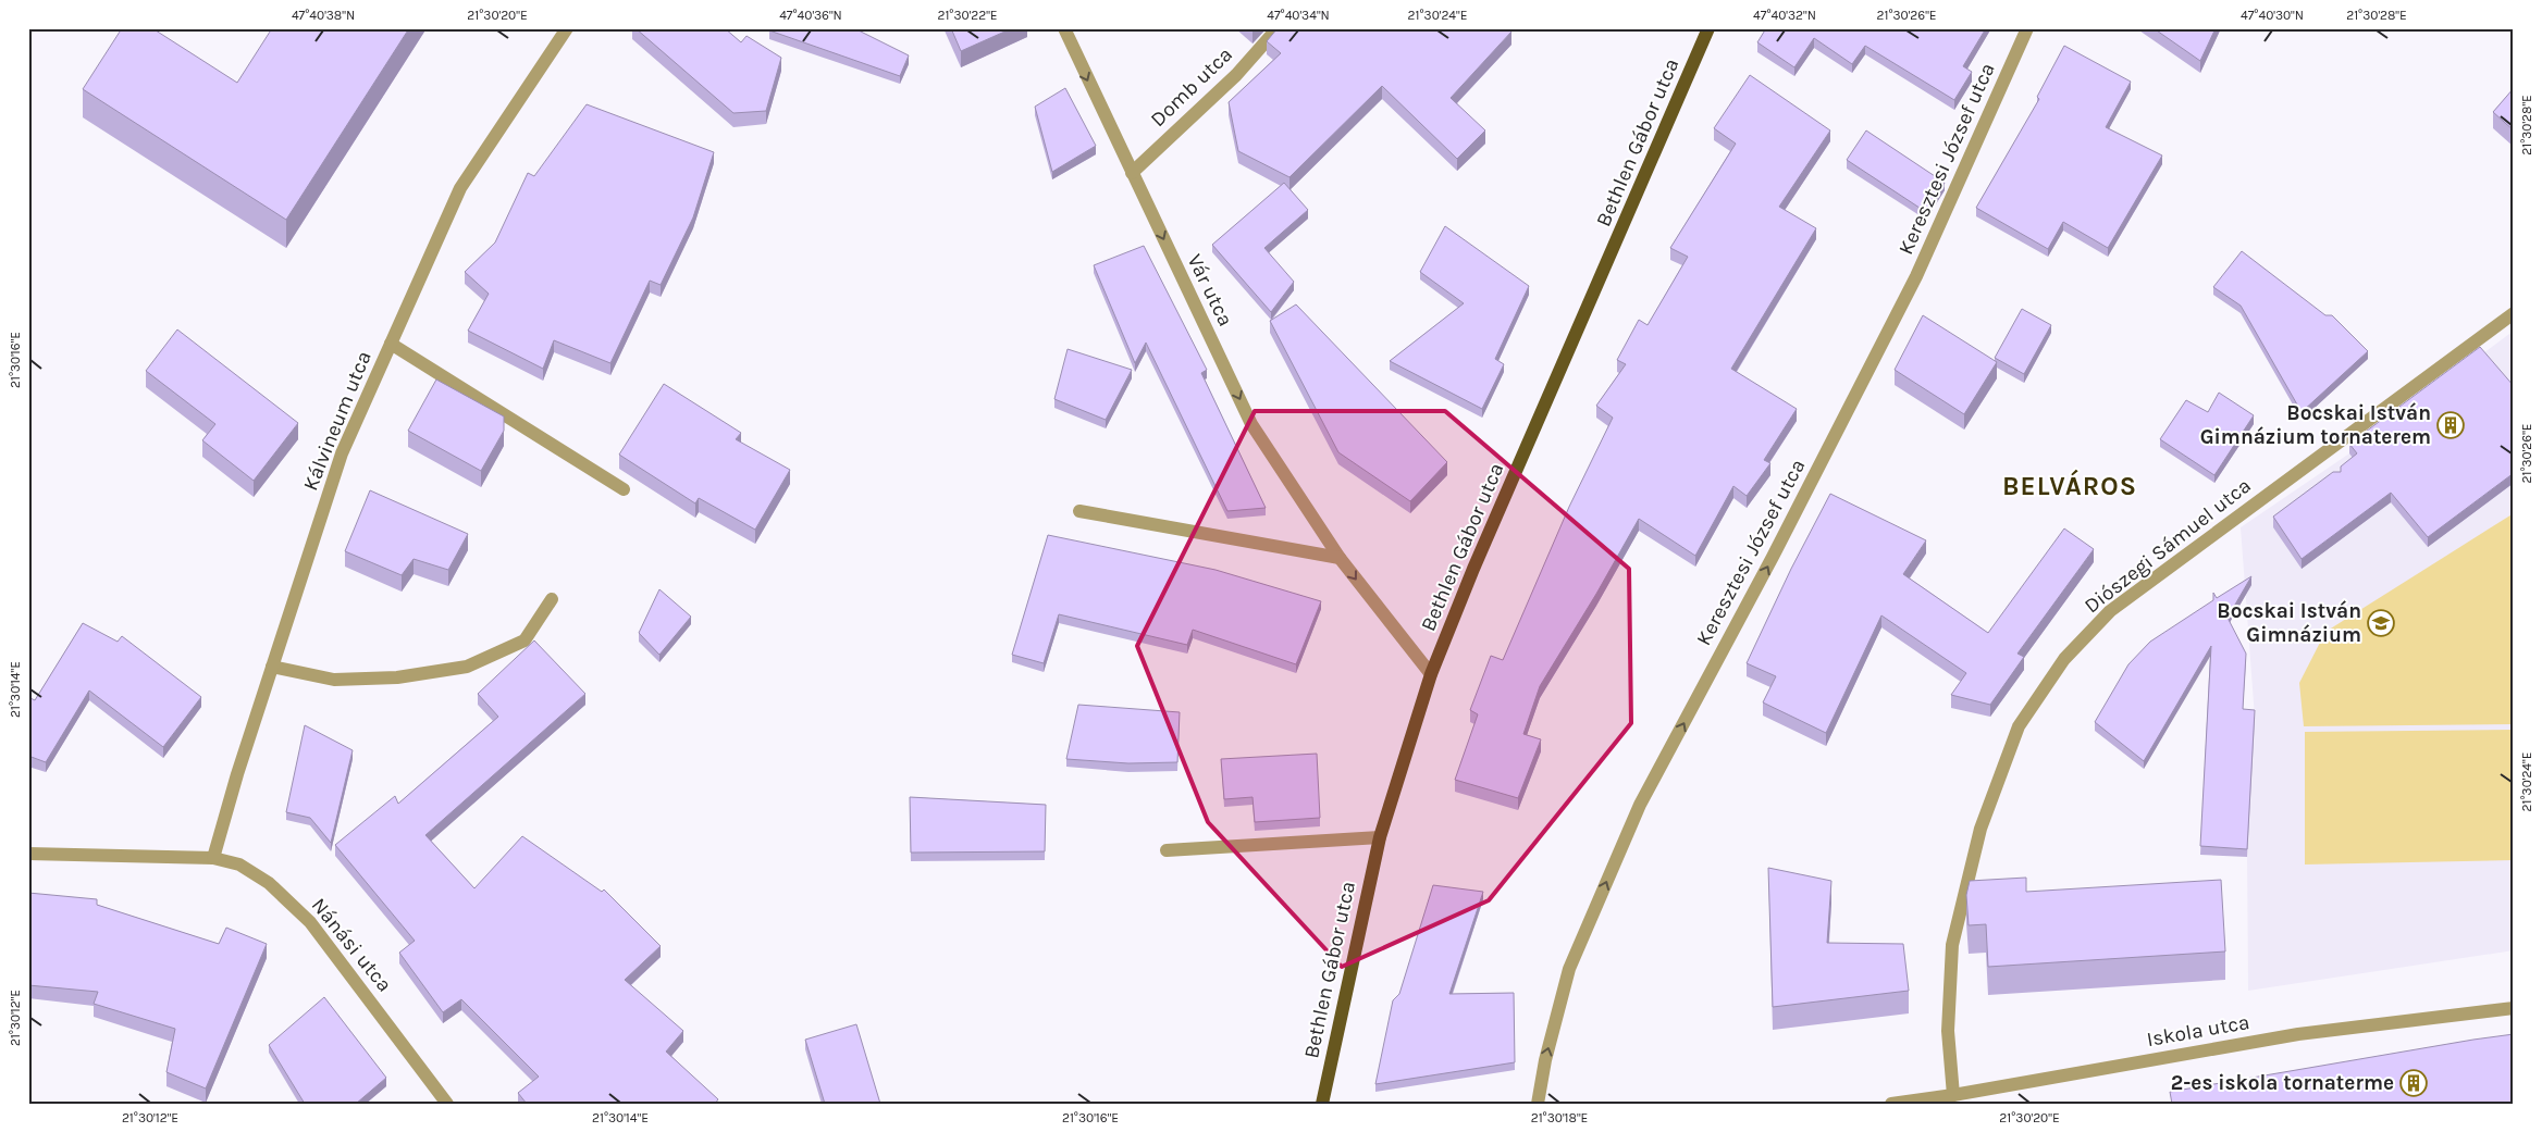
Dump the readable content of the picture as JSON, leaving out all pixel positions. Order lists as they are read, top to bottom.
{
  "streets": {
    "main road": ["Bethlen Gábor utca"],
    "street": [
      "Domb utca",
      "Keresztesi József utca",
      "Vár utca",
      "Kálvineum utca",
      "Diószegi Sámuel utca",
      "Nánási utca",
      "Iskola utca"
    ]
  },
  "crossings": [
    ["Domb utca", "Vár utca"],
    ["Bethlen Gábor utca", "Vár utca"],
    ["Kálvineum utca", "Nánási utca"],
    ["Diószegi Sámuel utca", "Iskola utca"]
  ],
  "one_way": ["Keresztesi József utca", "Vár utca"],
  "districts": ["BELVÁROS"],
  "places": {
    "building": ["Bocskai István Gimnázium tornaterem", "2-es iskola tornaterme"],
    "school or university": ["Bocskai István Gimnázium"]
  },
  "coordinates": [
    "47°40'38\"N",
    "21°30'20\"E",
    "47°40'36\"N",
    "21°30'22\"E",
    "47°40'34\"N",
    "21°30'24\"E",
    "47°40'32\"N",
    "21°30'26\"E",
    "47°40'30\"N",
    "21°30'28\"E",
    "21°30'16\"E",
    "21°30'14\"E",
    "21°30'12\"E",
    "21°30'18\"E"
  ]
}
